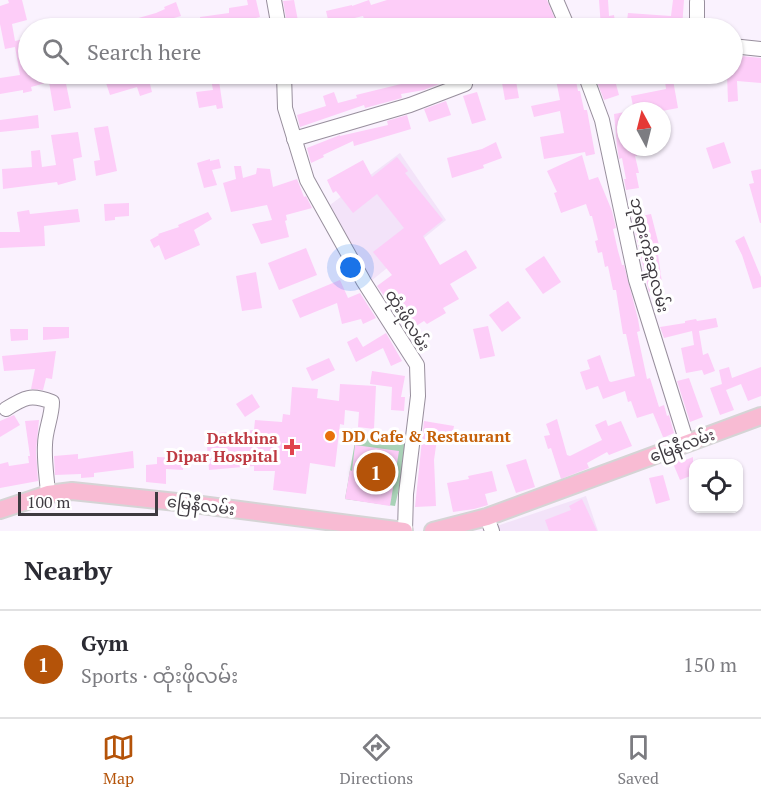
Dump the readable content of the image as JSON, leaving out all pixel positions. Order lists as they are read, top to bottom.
{
  "streets": {
    "main road": ["မြေနီလမ်း"],
    "street": ["ဘုရားကိုးဆူလမ်း", "ထုံးဖိုလမ်း"]
  },
  "crossings": [
    ["ဘုရားကိုးဆူလမ်း", "မြေနီလမ်း"],
    ["ထုံးဖိုလမ်း", "မြေနီလမ်း"]
  ],
  "places": {
    "other": ["DD Cafe & Restaurant"],
    "health": ["Datkhina Dipar Hospital"]
  },
  "scale_bar": "100 m",
  "north": "top",
  "page": {
    "search": "Search here",
    "pins": "1",
    "scale": "100 m",
    "heading": "Nearby",
    "list": [
      {
        "mark": "1",
        "name": "Gym",
        "note": "Sports · ထုံးဖိုလမ်း",
        "value": "150 m"
      }
    ],
    "nav": ["Map", "Directions", "Saved"]
  }
}
